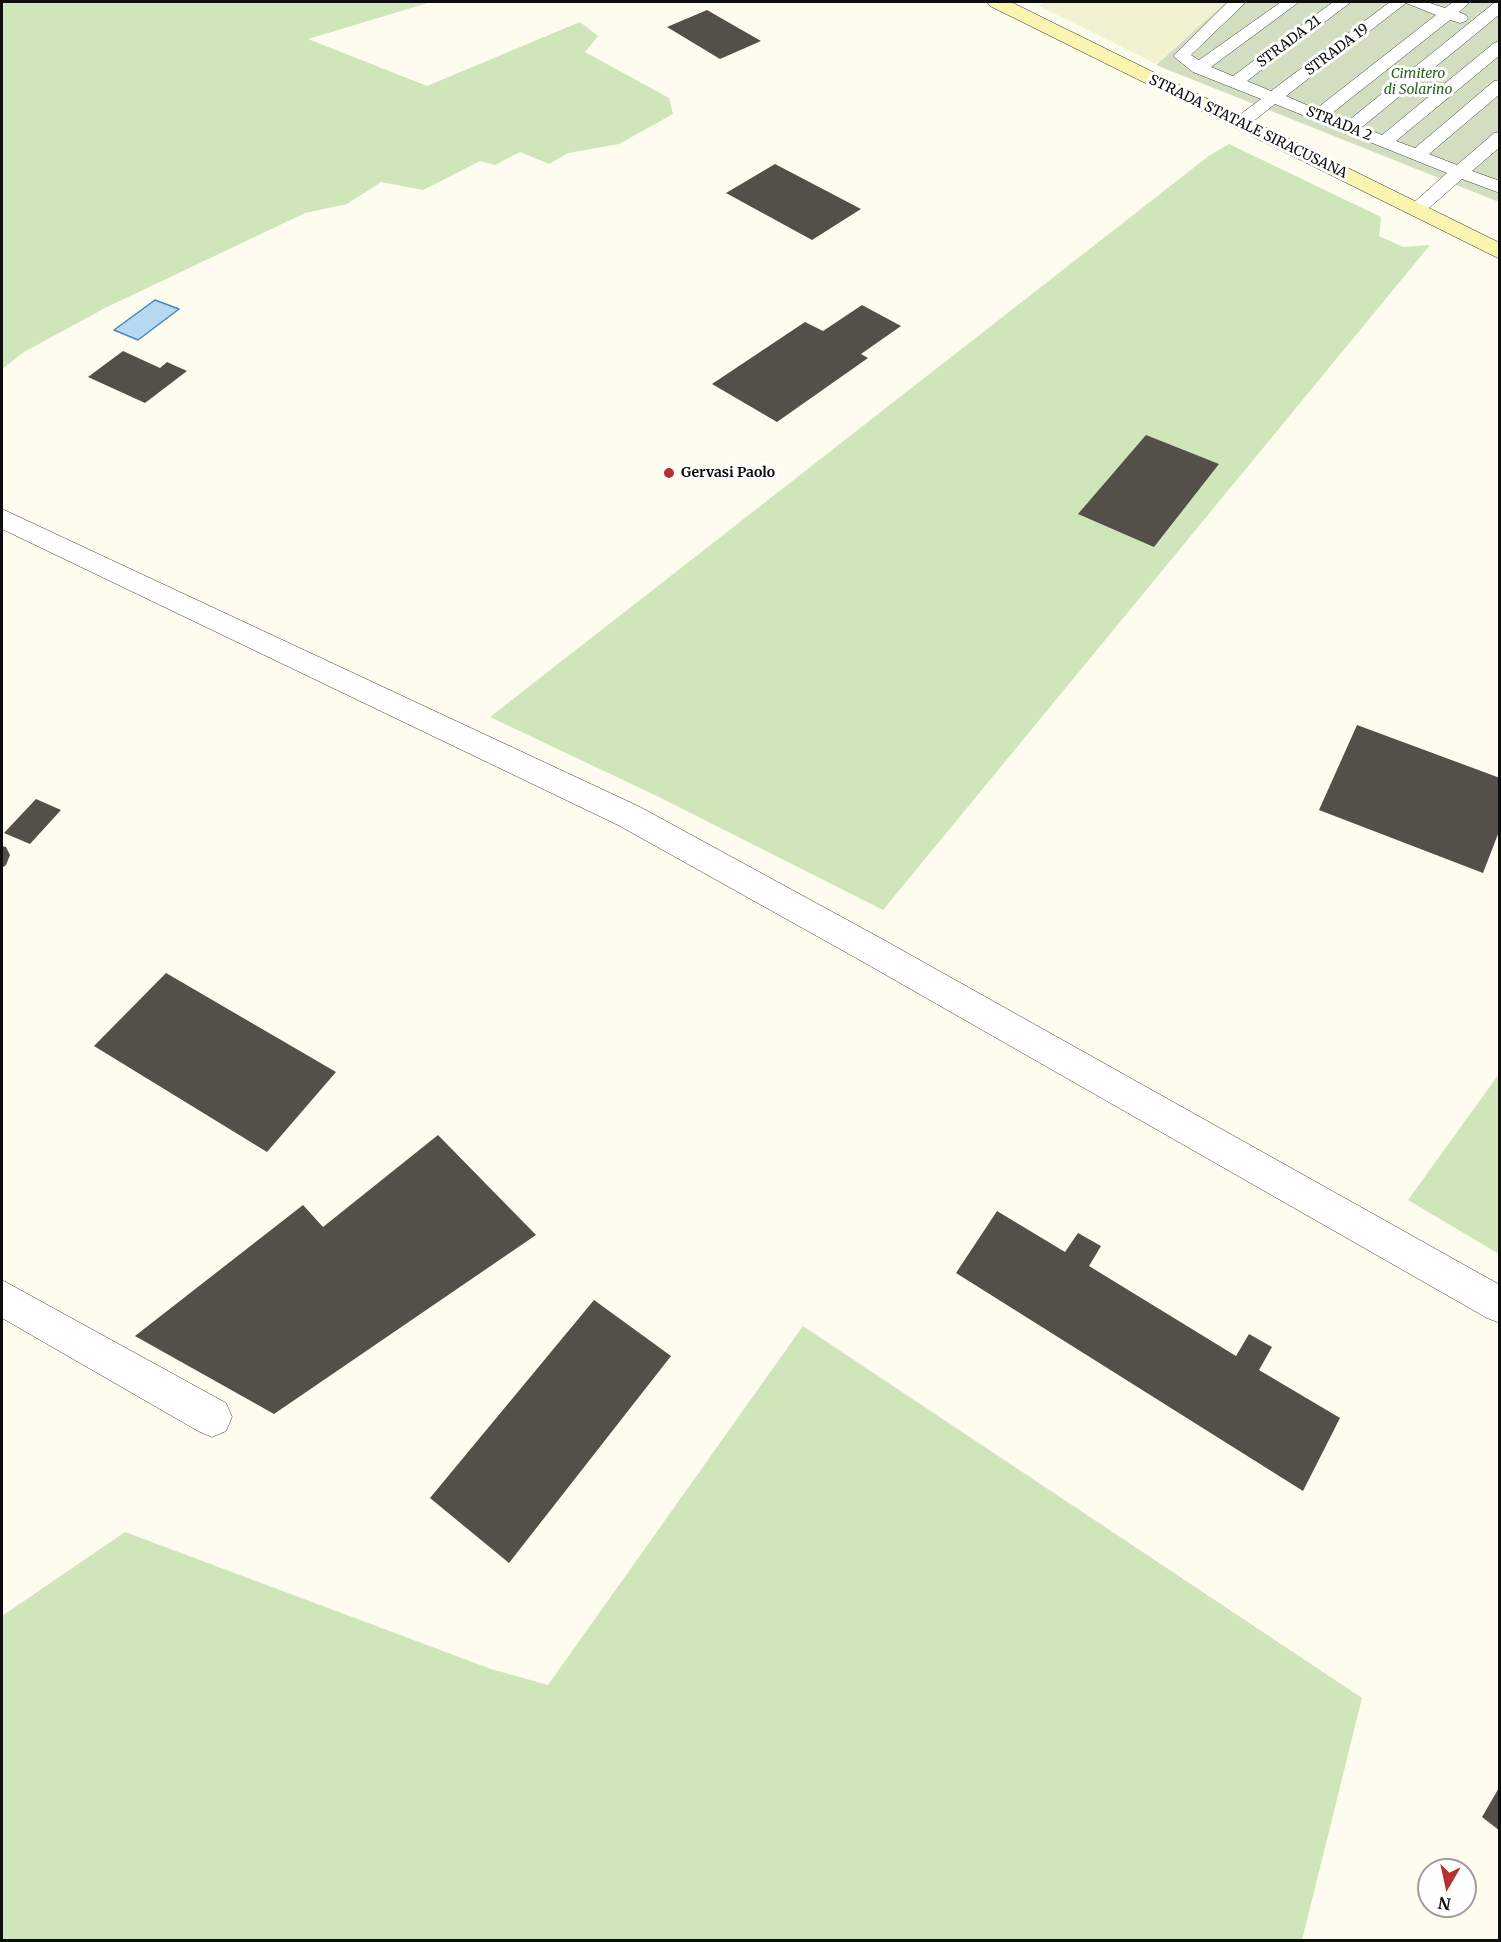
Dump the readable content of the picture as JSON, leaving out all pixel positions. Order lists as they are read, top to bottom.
{
  "streets": {
    "main road": ["STRADA STATALE SIRACUSANA"],
    "lane": ["STRADA 21", "STRADA 19", "STRADA 2"]
  },
  "crossings": [
    ["STRADA 21", "STRADA 2"],
    ["STRADA 19", "STRADA 2"],
    ["STRADA 19", "STRADA STATALE SIRACUSANA"]
  ],
  "parks": ["Cimitero di Solarino"],
  "places": ["Gervasi Paolo"],
  "north": "bottom"
}
